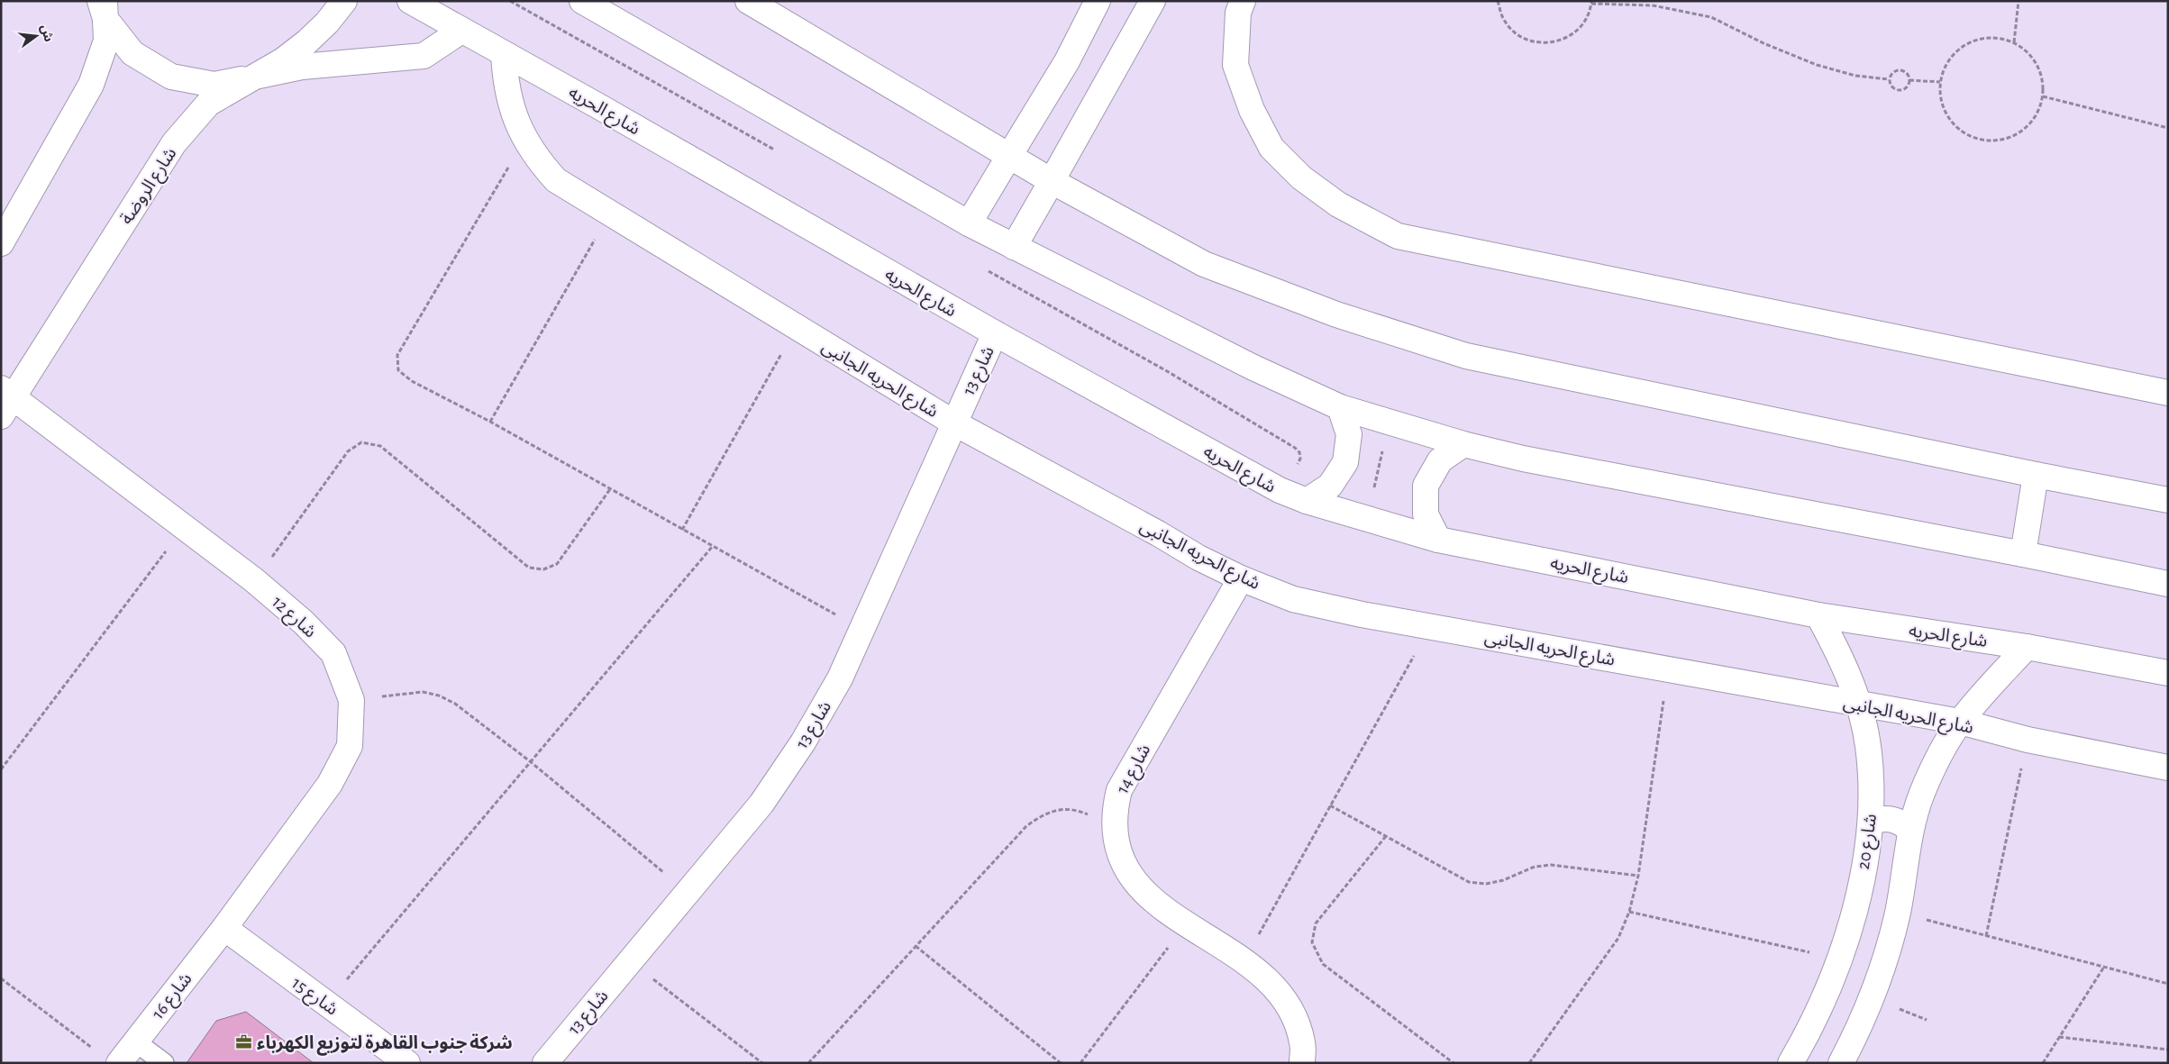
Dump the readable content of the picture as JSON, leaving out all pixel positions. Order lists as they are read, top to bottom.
{
  "streets": {
    "street": [
      "شارع الحريه",
      "شارع الروضة",
      "شارع 13",
      "شارع الحريه الجانبى",
      "شارع 12",
      "شارع 14",
      "شارع 20",
      "شارع 16",
      "شارع 15"
    ]
  },
  "crossings": [
    ["شارع الحريه", "شارع 13"],
    ["شارع الحريه", "شارع الحريه الجانبى"],
    ["شارع الحريه", "شارع 20"],
    ["شارع الروضة", "شارع 12"],
    ["شارع 13", "شارع الحريه الجانبى"],
    ["شارع الحريه الجانبى", "شارع 14"],
    ["شارع الحريه الجانبى", "شارع 20"],
    ["شارع 12", "شارع 16"],
    ["شارع 12", "شارع 15"],
    ["شارع 16", "شارع 15"]
  ],
  "places": {
    "office": ["شركة جنوب القاهرة لتوزيع الكهرباء"]
  },
  "north": "right"
}
